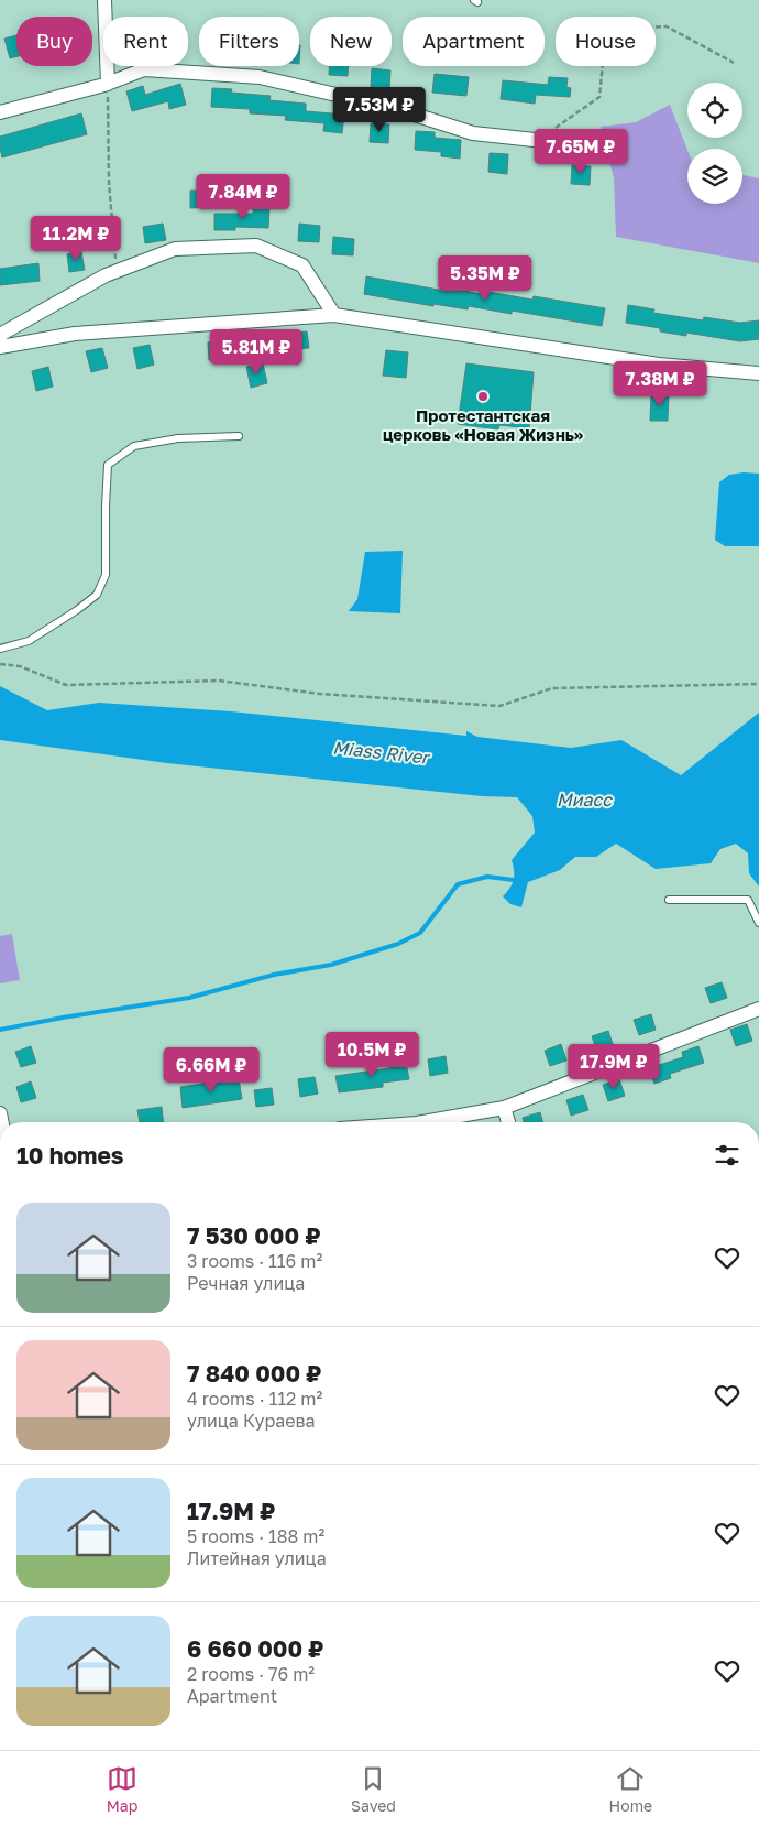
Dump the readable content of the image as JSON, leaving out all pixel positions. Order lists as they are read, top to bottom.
{
  "water": ["Miass River", "Миасс"],
  "places": ["Протестантская церковь «Новая Жизнь»"],
  "page": {
    "chip": [
      "Buy",
      "Rent",
      "Filters",
      "New",
      "Apartment",
      "House"
    ],
    "price": [
      "7.53M ₽",
      "7.65M ₽",
      "7.84M ₽",
      "11.2M ₽",
      "5.35M ₽",
      "5.81M ₽",
      "7.38M ₽",
      "10.5M ₽",
      "17.9M ₽",
      "6.66M ₽"
    ],
    "heading": "10 homes",
    "list": [
      {
        "name": "7 530 000 ₽",
        "note": "3 rooms · 116 m² · Речная улица"
      },
      {
        "name": "7 840 000 ₽",
        "note": "4 rooms · 112 m² · улица Кураева"
      },
      {
        "name": "17.9M ₽",
        "note": "5 rooms · 188 m² · Литейная улица"
      },
      {
        "name": "6 660 000 ₽",
        "note": "2 rooms · 76 m² · Apartment"
      }
    ],
    "tabs": ["Map", "Saved", "Home"]
  }
}
